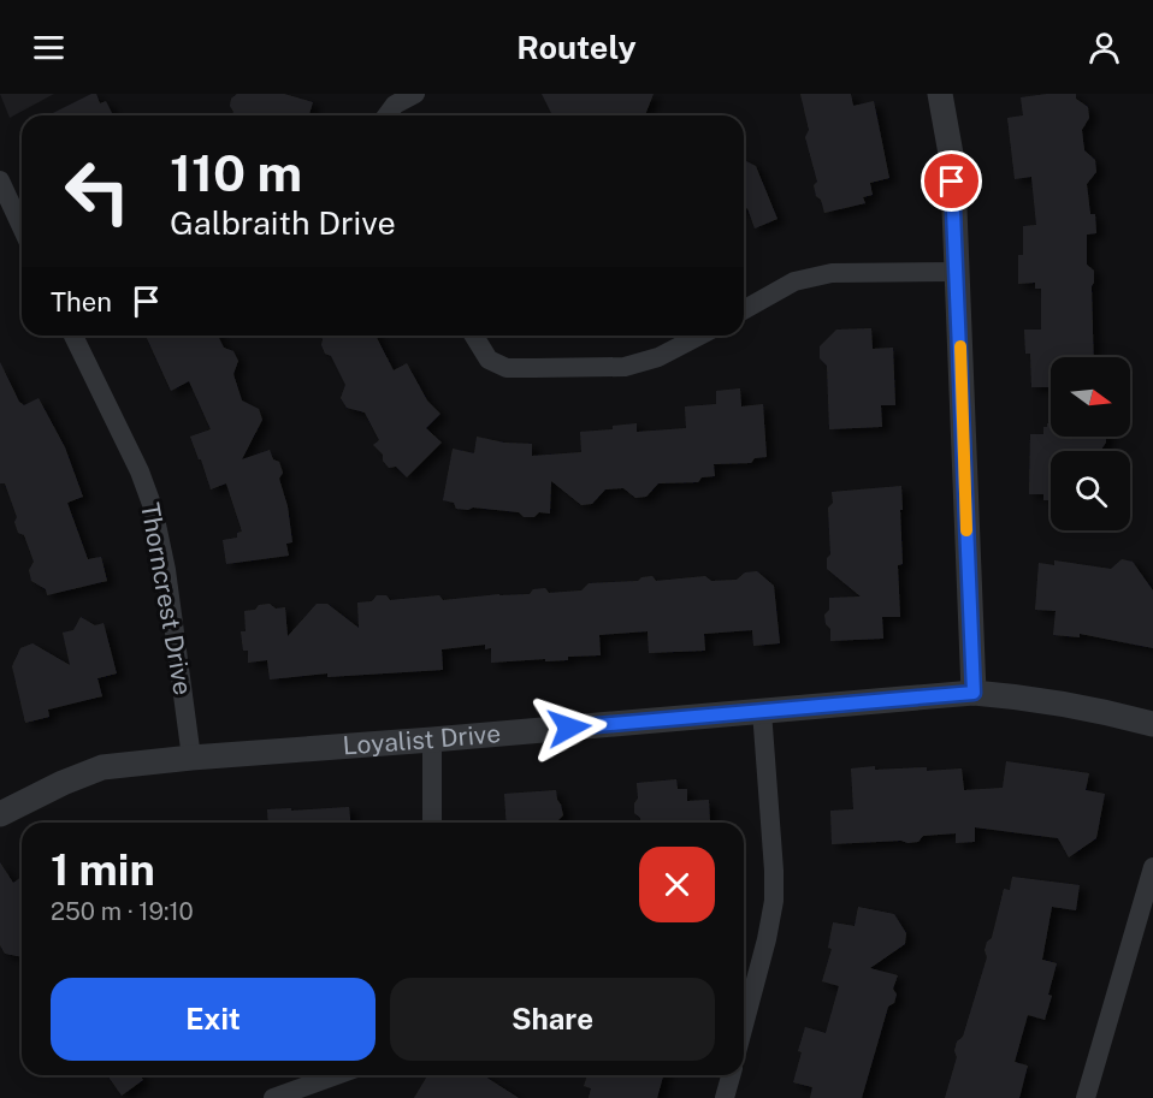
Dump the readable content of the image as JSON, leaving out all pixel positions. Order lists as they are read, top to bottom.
{
  "streets": {
    "street": ["Thorncrest Drive", "Loyalist Drive"]
  },
  "crossings": [
    ["Thorncrest Drive", "Loyalist Drive"]
  ],
  "north": "right",
  "page": {
    "header": "Routely",
    "turn": ["110 m", "Galbraith Drive"],
    "then": "Then",
    "heading": ["1 min", "250 m · 19:10"],
    "buttons": ["Exit", "Share"]
  }
}
